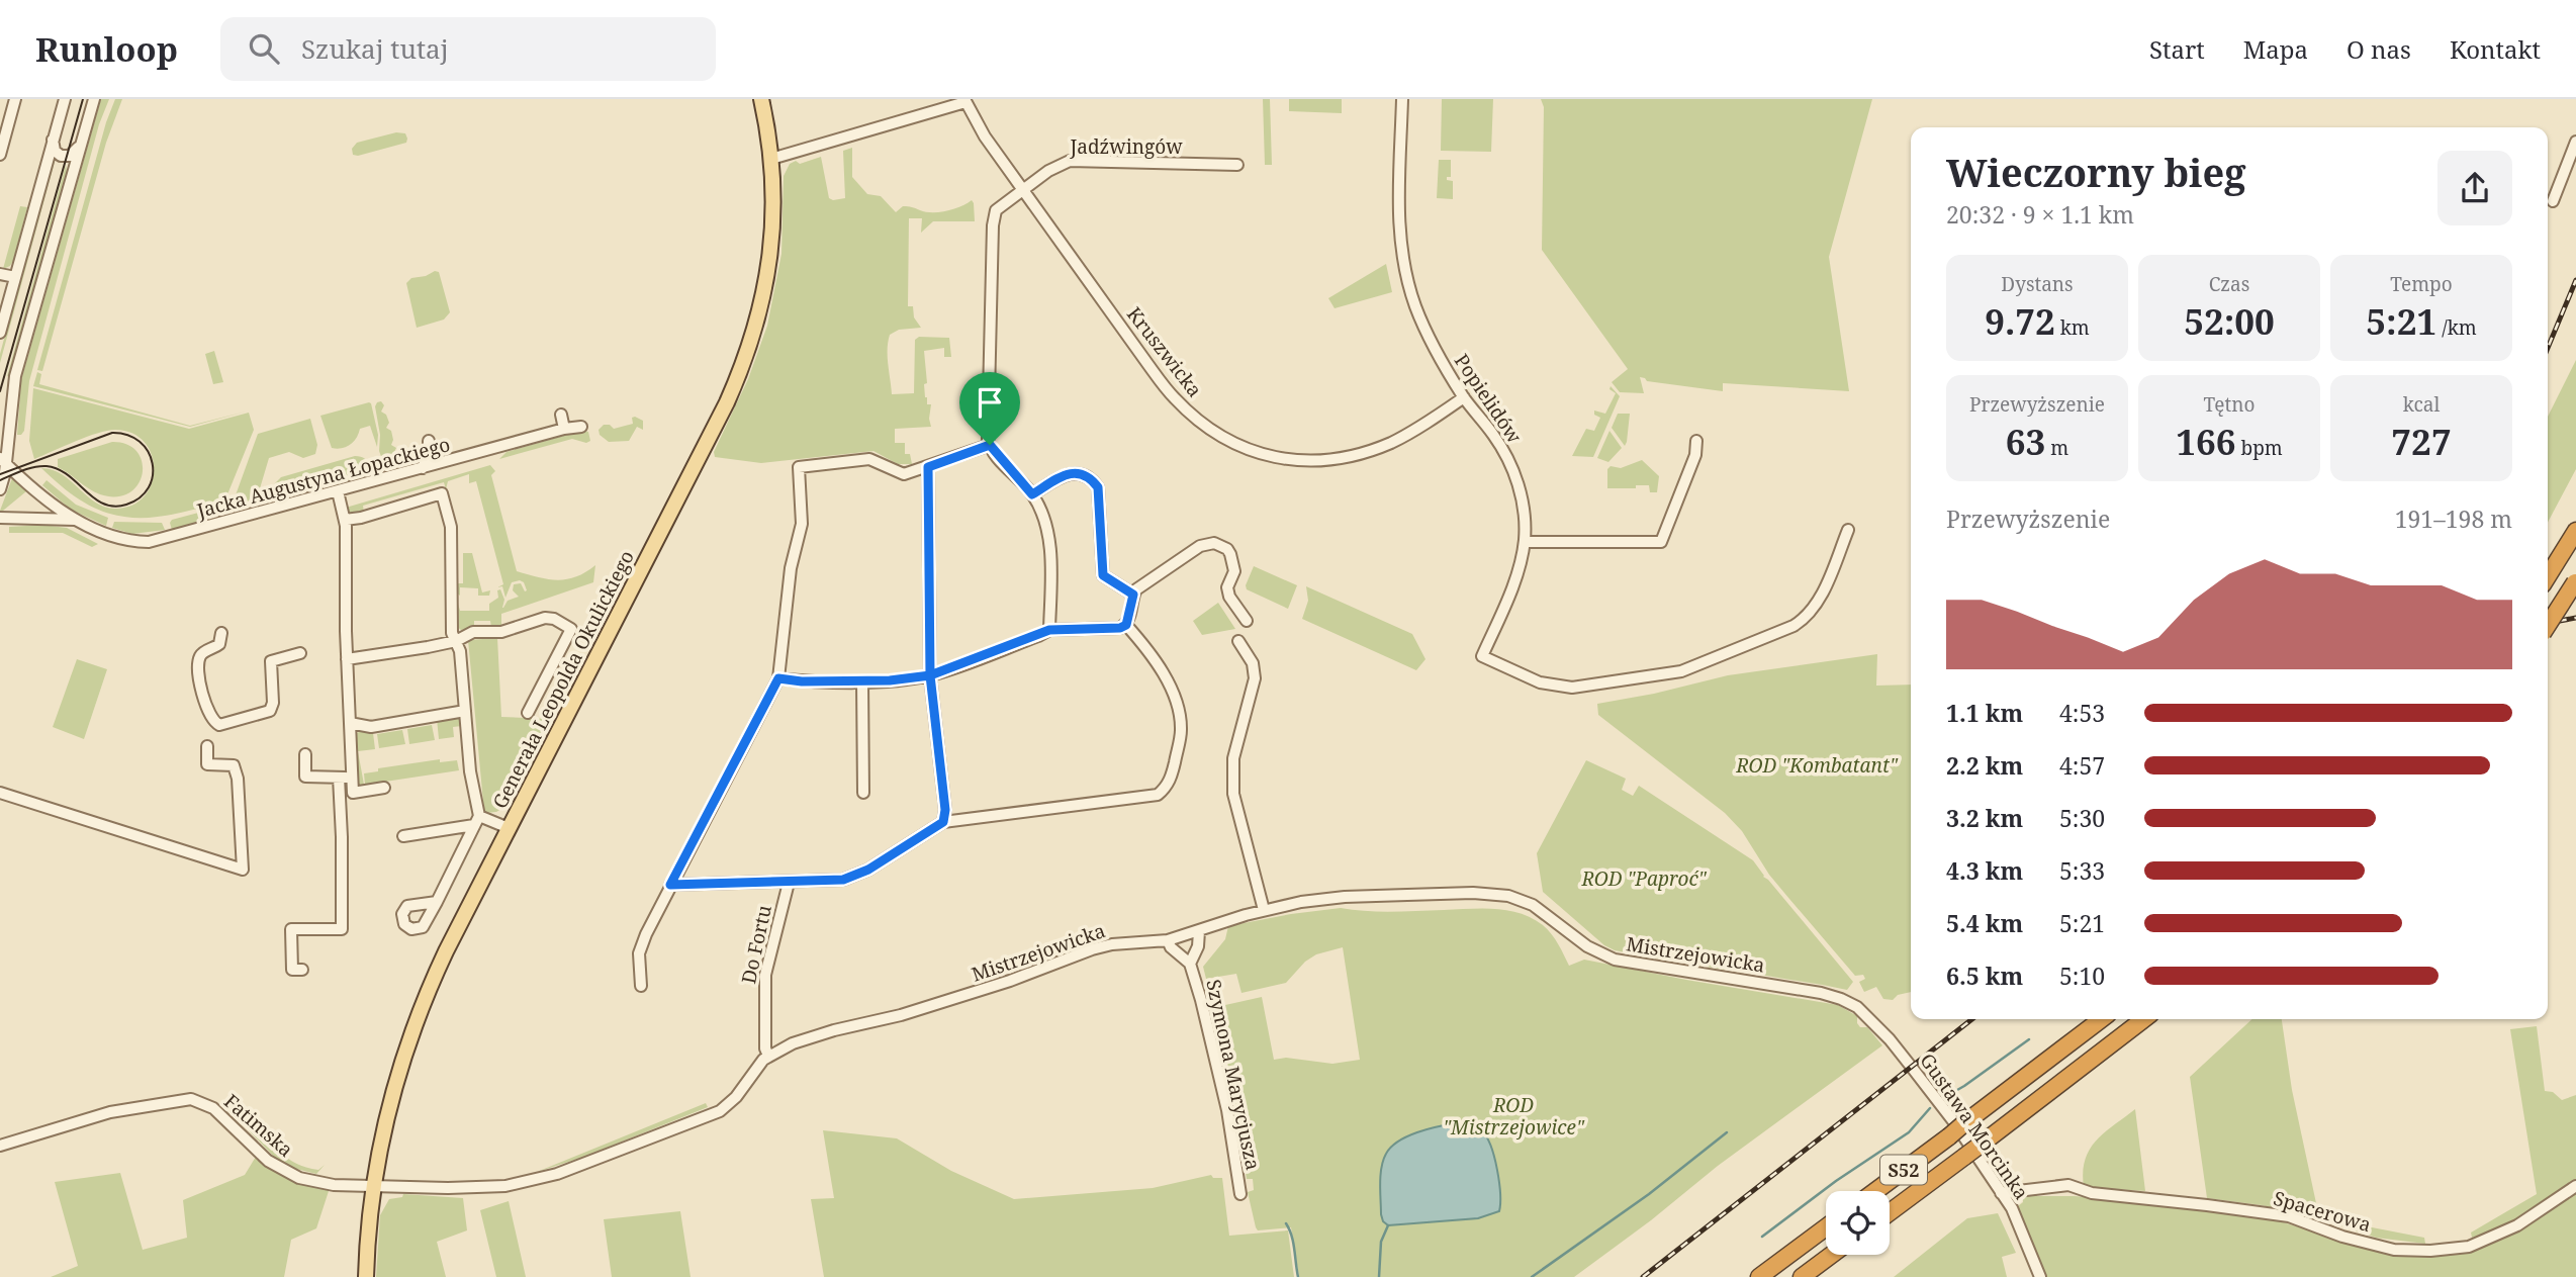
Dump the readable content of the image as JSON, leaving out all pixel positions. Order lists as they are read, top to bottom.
{
  "streets": {
    "highway": ["S52"],
    "main road": ["Generała Leopolda Okulickiego"],
    "street": [
      "Jadźwingów",
      "Kruszwicka",
      "Popielidów",
      "Jacka Augustyna Łopackiego",
      "Do Fortu",
      "Mistrzejowicka",
      "Szymona Marycjusza",
      "Fatimska",
      "Gustawa Morcinka",
      "Spacerowa"
    ]
  },
  "crossings": [
    ["Jadźwingów", "Kruszwicka"],
    ["Kruszwicka", "Popielidów"],
    ["Generała Leopolda Okulickiego", "Mistrzejowicka"],
    ["Generała Leopolda Okulickiego", "Fatimska"],
    ["Do Fortu", "Mistrzejowicka"],
    ["Mistrzejowicka", "Szymona Marycjusza"],
    ["Mistrzejowicka", "Fatimska"],
    ["Mistrzejowicka", "Gustawa Morcinka"],
    ["Gustawa Morcinka", "Spacerowa"]
  ],
  "parks": ["ROD \"Kombatant\"", "ROD \"Paproć\"", "ROD \"Mistrzejowice\""],
  "page": {
    "header": "Runloop",
    "search": "Szukaj tutaj",
    "nav": [
      "Start",
      "Mapa",
      "O nas",
      "Kontakt"
    ],
    "heading": ["Wieczorny bieg", "20:32 · 9 × 1.1 km"],
    "stats": [
      ["Dystans", "9.72 km"],
      ["Czas", "52:00"],
      ["Tempo", "5:21 /km"],
      ["Przewyższenie", "63 m"],
      ["Tętno", "166 bpm"],
      ["kcal", "727"]
    ],
    "chart": ["Przewyższenie", "191–198 m"],
    "list": [
      {
        "name": "1.1 km",
        "note": "4:53"
      },
      {
        "name": "2.2 km",
        "note": "4:57"
      },
      {
        "name": "3.2 km",
        "note": "5:30"
      },
      {
        "name": "4.3 km",
        "note": "5:33"
      },
      {
        "name": "5.4 km",
        "note": "5:21"
      },
      {
        "name": "6.5 km",
        "note": "5:10"
      }
    ]
  }
}
